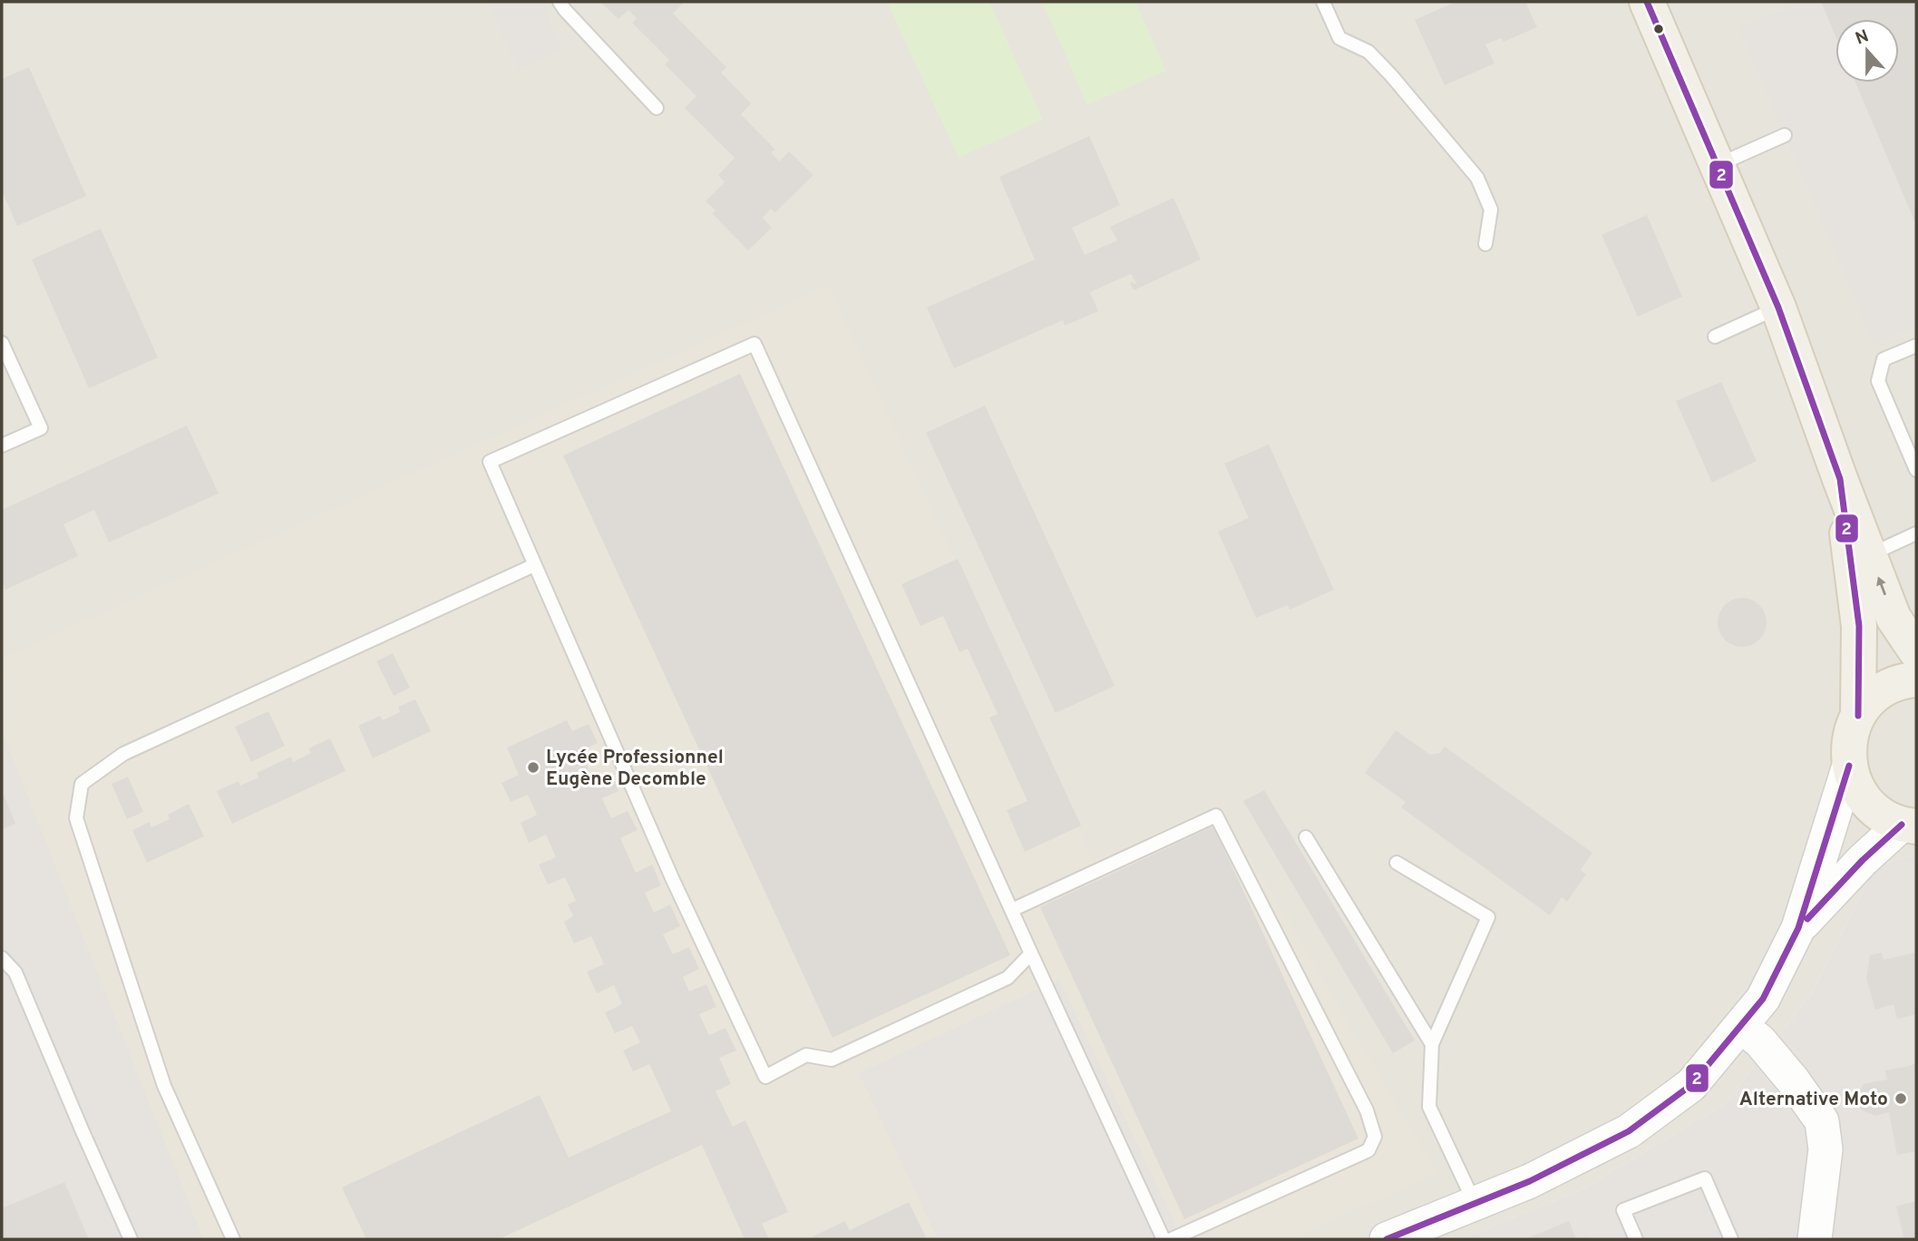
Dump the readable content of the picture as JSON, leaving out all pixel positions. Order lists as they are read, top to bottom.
{
  "places": ["Lycée Professionnel Eugène Decomble", "Alternative Moto"],
  "lines": ["transit line 2"],
  "north": "top"
}
